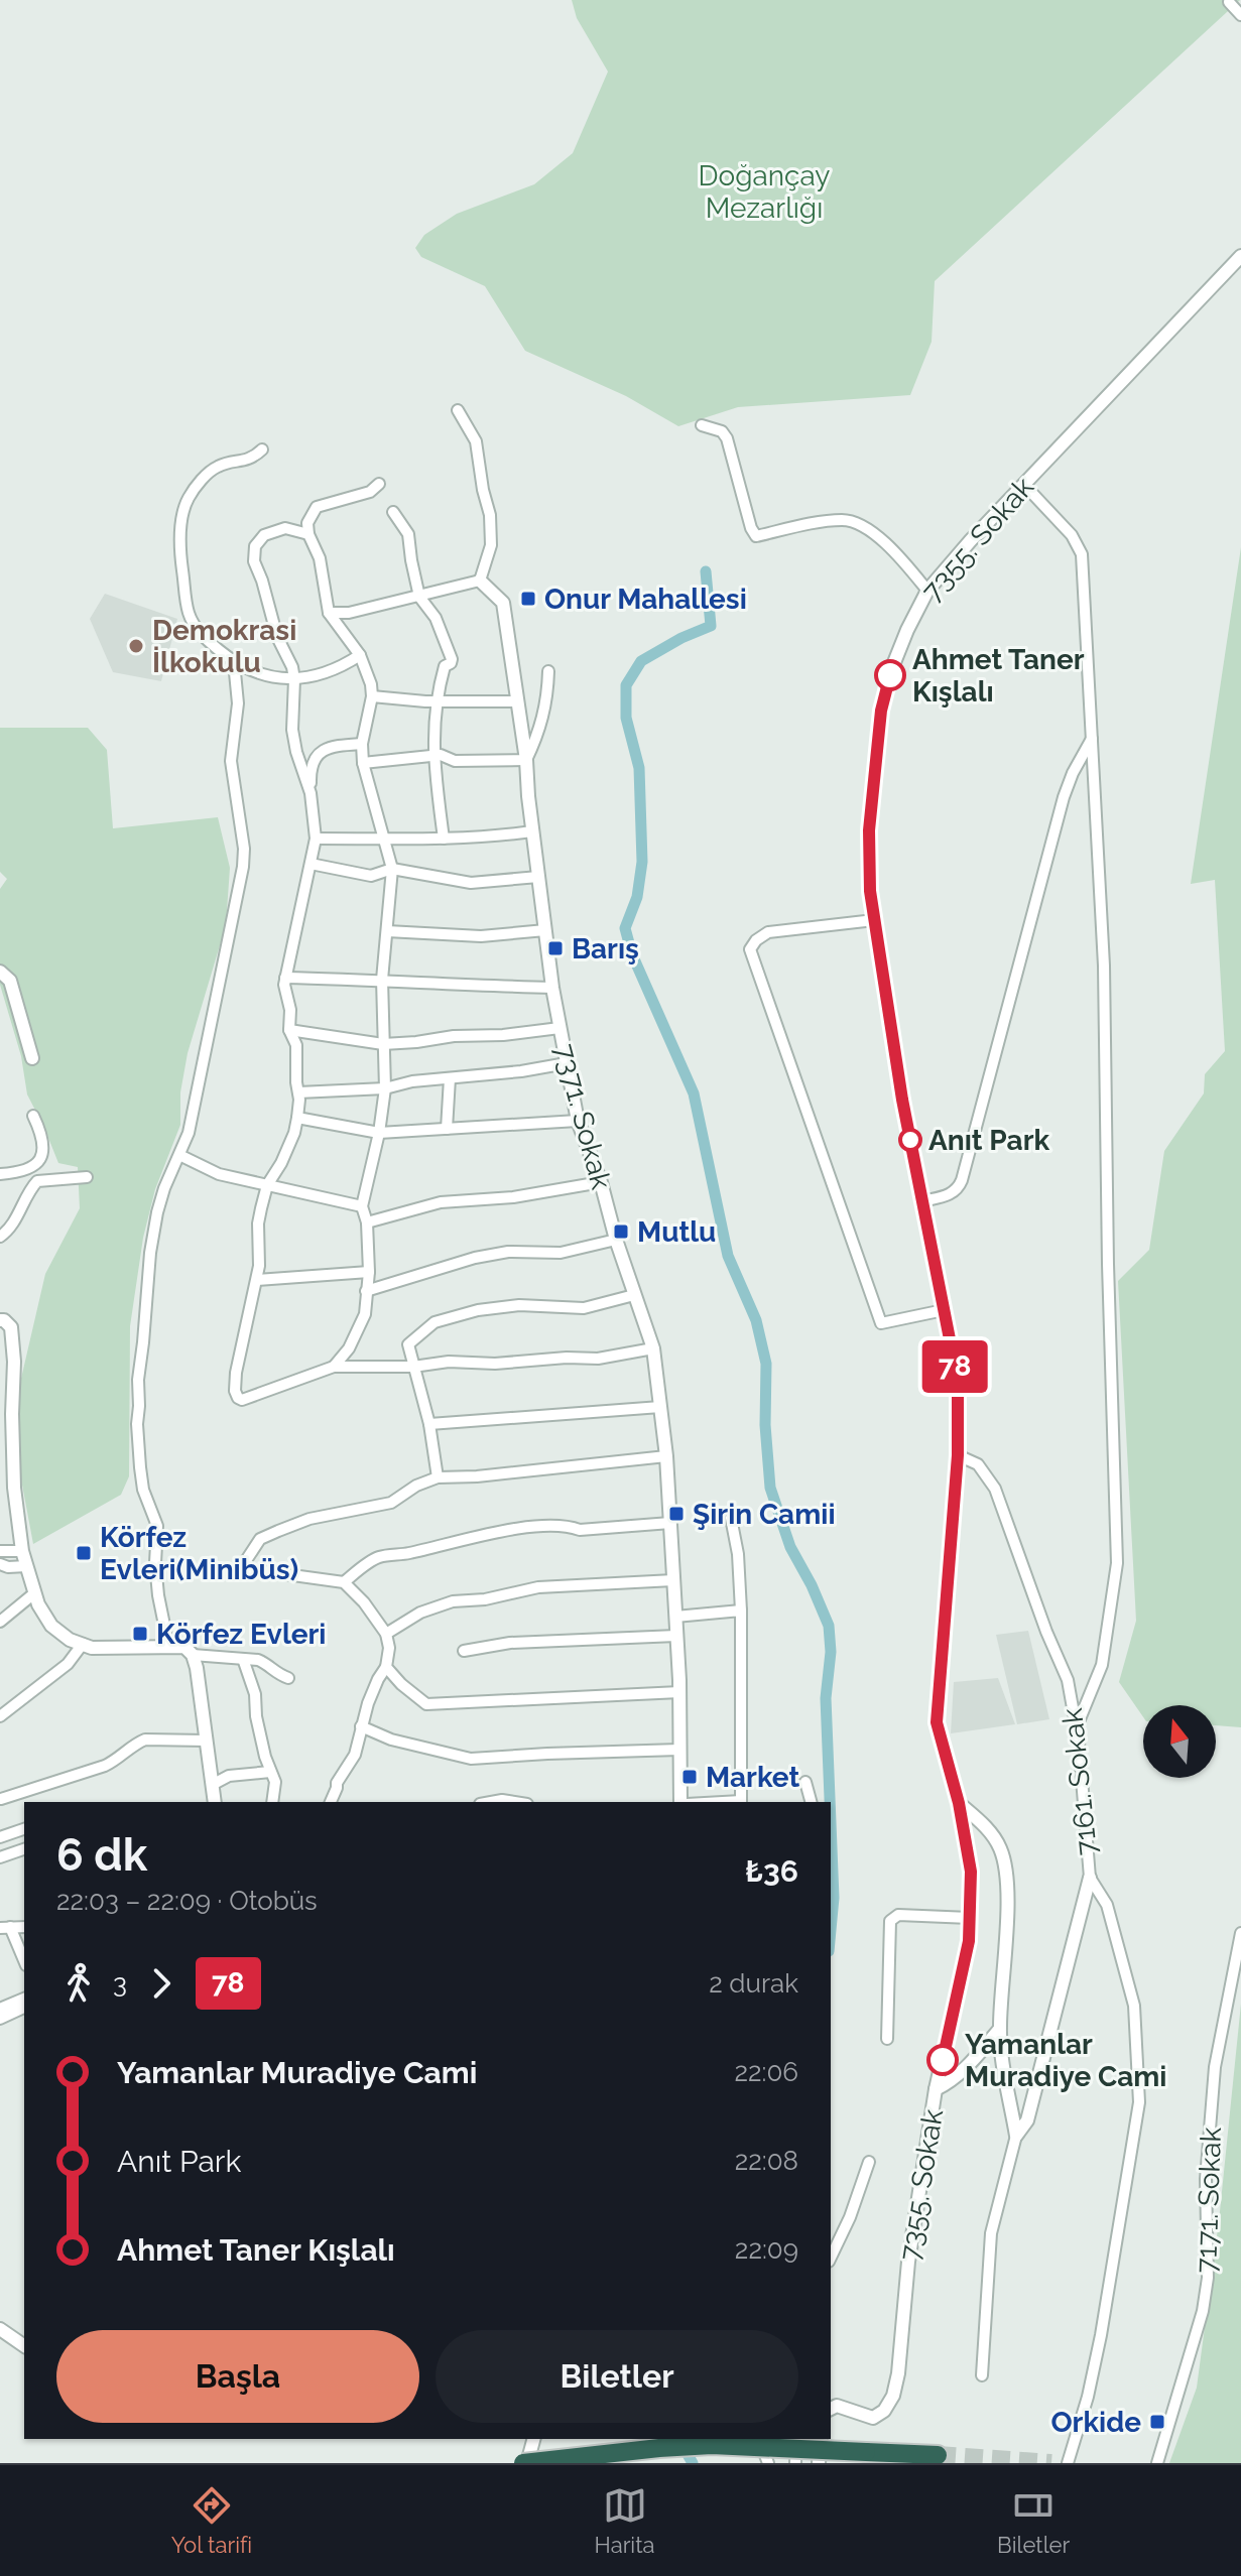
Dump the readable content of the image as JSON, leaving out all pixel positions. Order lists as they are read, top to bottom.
{
  "streets": {
    "street": [
      "7355. Sokak",
      "7371. Sokak",
      "7161. Sokak",
      "7171. Sokak"
    ]
  },
  "crossings": [
    ["7355. Sokak", "7161. Sokak"]
  ],
  "parks": ["Doğançay Mezarlığı"],
  "places": {
    "transit": [
      "Onur Mahallesi",
      "Barış",
      "Mutlu",
      "Şirin Camii",
      "Körfez Evleri(Minibüs)",
      "Körfez Evleri",
      "Market",
      "Orkide"
    ],
    "other": [
      "Demokrasi İlkokulu",
      "Ahmet Taner Kışlalı",
      "Anıt Park",
      "Yamanlar Muradiye Cami"
    ]
  },
  "lines": ["bus line 78"],
  "north": "top",
  "page": {
    "on_map": "78",
    "heading": ["6 dk", "22:03 – 22:09 · Otobüs", "₺36"],
    "legs": ["3", "78", "2 durak"],
    "list": [
      {
        "name": "Yamanlar Muradiye Cami",
        "value": "22:06"
      },
      {
        "name": "Anıt Park",
        "value": "22:08"
      },
      {
        "name": "Ahmet Taner Kışlalı",
        "value": "22:09"
      }
    ],
    "buttons": ["Başla", "Biletler"],
    "tabs": ["Yol tarifi", "Harita", "Biletler"]
  }
}
